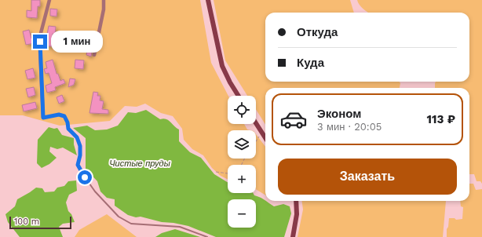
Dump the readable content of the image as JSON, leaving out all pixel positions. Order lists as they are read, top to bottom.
{
  "water": ["Чистые пруды"],
  "scale_bar": "100 m",
  "page": {
    "banner": ["Откуда", "Куда"],
    "bubble": "1 мин",
    "list": [
      {
        "name": "Эконом",
        "note": "3 мин · 20:05",
        "value": "113 ₽"
      }
    ],
    "map_buttons": ["+", "−"],
    "buttons": "Заказать",
    "scale": "100 m"
  }
}
